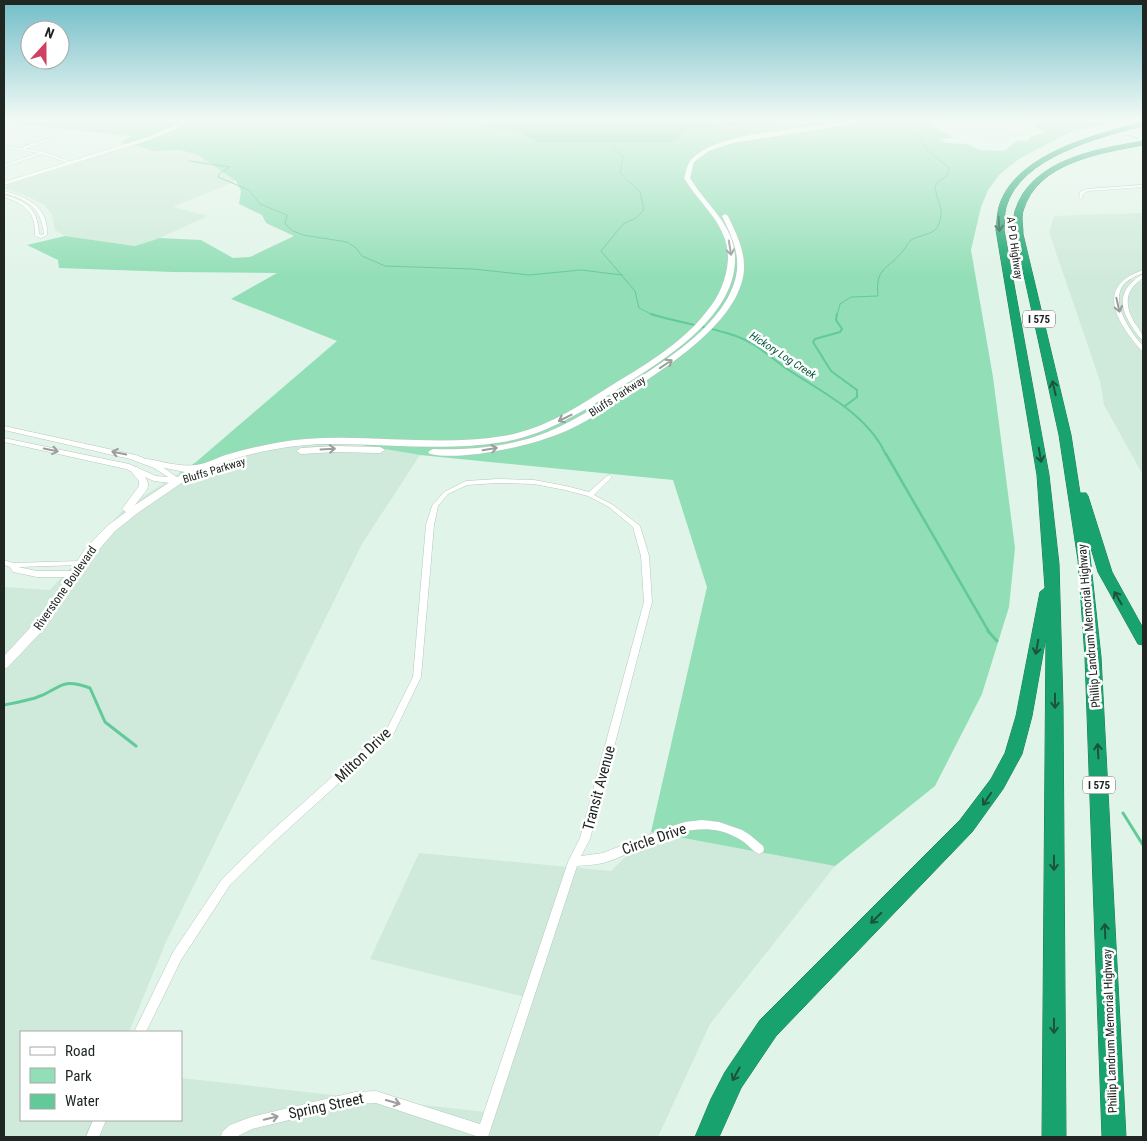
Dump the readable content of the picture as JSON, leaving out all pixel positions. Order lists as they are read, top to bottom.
{
  "streets": {
    "highway": ["A P D Highway", "I 575", "Phillip Landrum Memorial Highway"],
    "main road": ["Bluffs Parkway", "Riverstone Boulevard"],
    "street": [
      "Milton Drive",
      "Transit Avenue",
      "Circle Drive",
      "Spring Street"
    ]
  },
  "crossings": [
    ["A P D Highway", "I 575"],
    ["Bluffs Parkway", "Riverstone Boulevard"],
    ["Milton Drive", "Transit Avenue"],
    ["Transit Avenue", "Circle Drive"],
    ["Transit Avenue", "Spring Street"]
  ],
  "one_way": ["Spring Street"],
  "water": ["Hickory Log Creek"],
  "legend": ["Road", "Park", "Water"],
  "north": "top"
}
